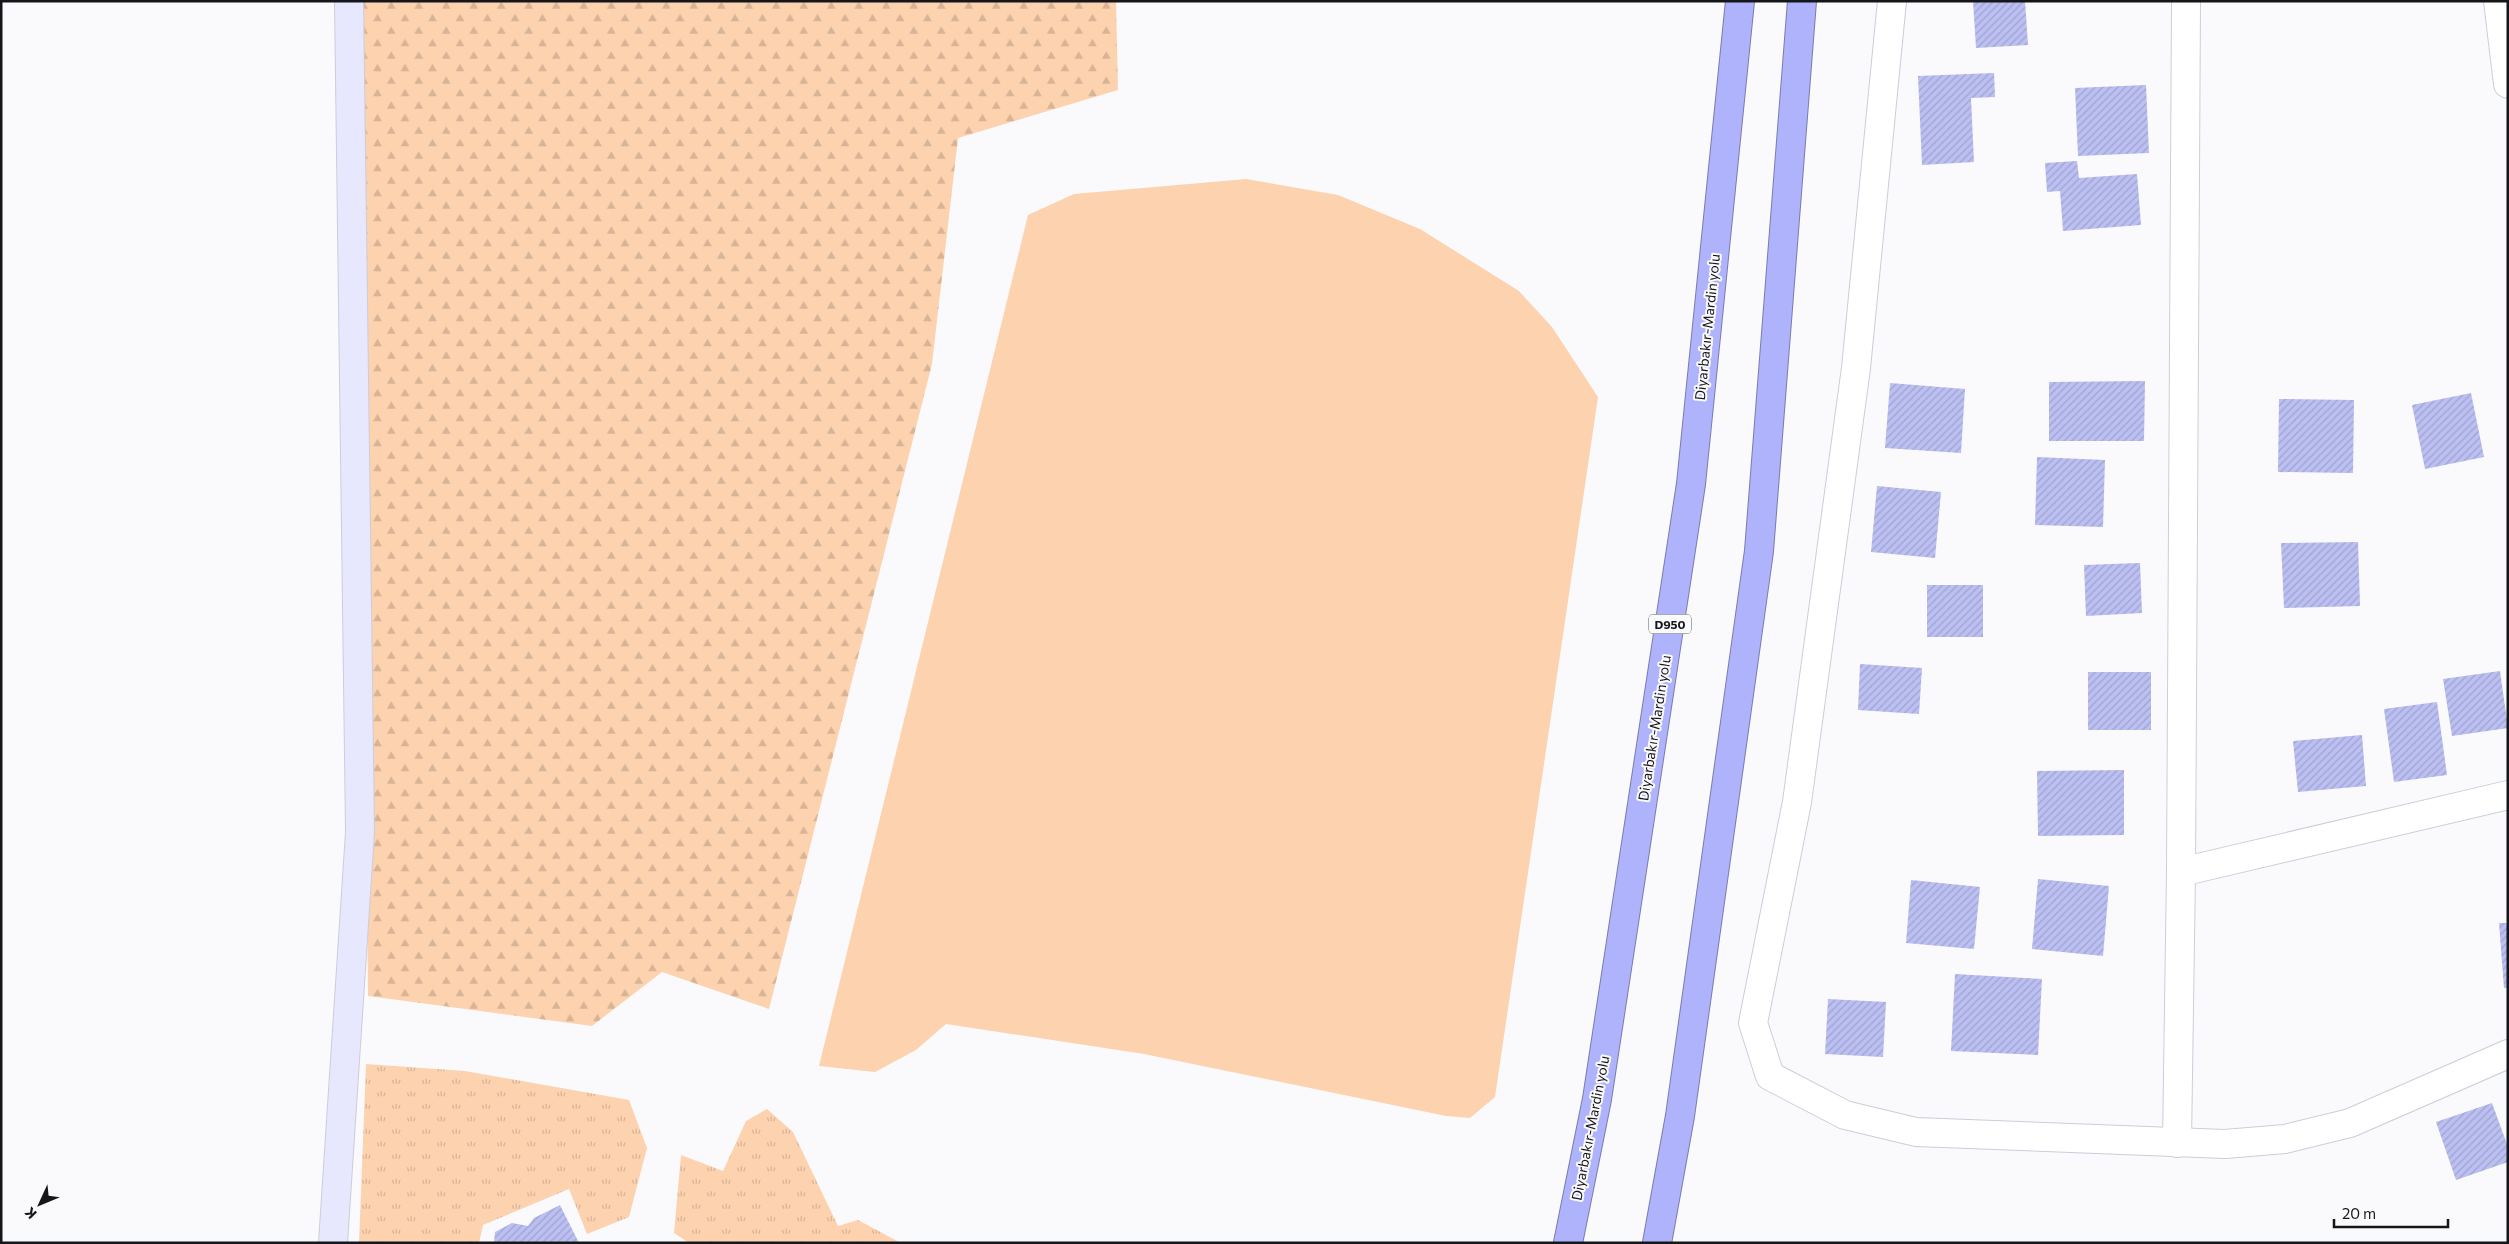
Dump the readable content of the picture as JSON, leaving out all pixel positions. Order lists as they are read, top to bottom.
{
  "streets": {
    "highway": ["Diyarbakır-Mardin yolu", "D950"]
  },
  "scale_bar": "20 m",
  "north": "bottom left"
}
